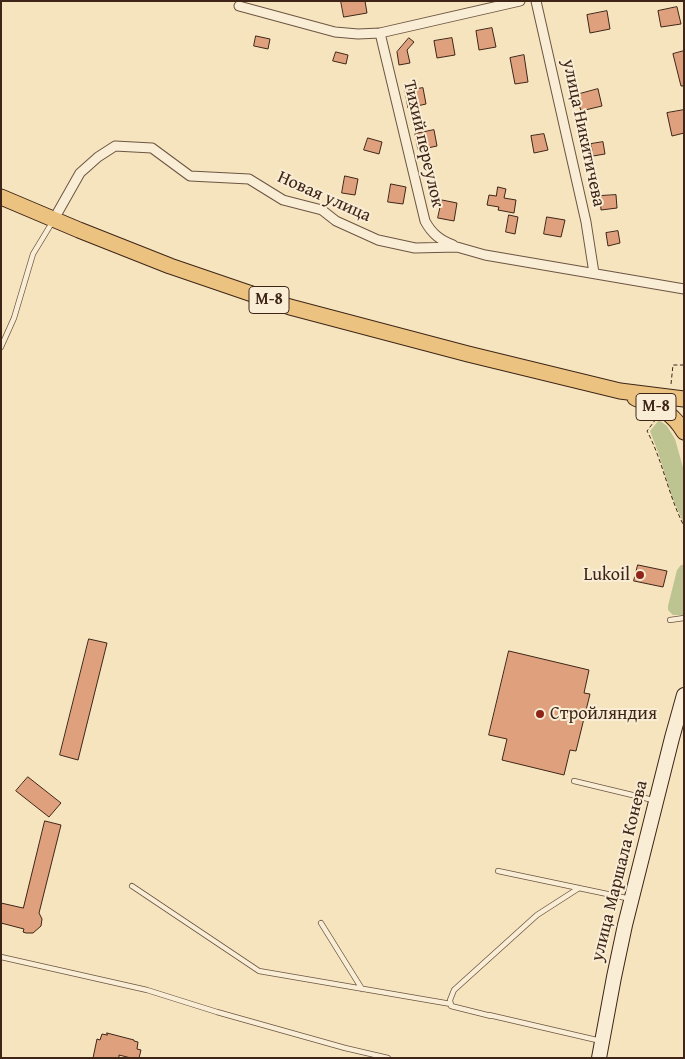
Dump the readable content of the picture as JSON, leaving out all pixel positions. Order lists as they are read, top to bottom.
{
  "streets": {
    "main road": ["М-8", "улица Маршала Конева"],
    "street": ["улица Никитичева", "Тихий переулок", "Новая улица"]
  },
  "crossings": [
    ["улица Никитичева", "Новая улица"],
    ["Тихий переулок", "Новая улица"],
    ["Новая улица", "М-8"]
  ],
  "places": ["Lukoil", "Стройляндия"]
}
